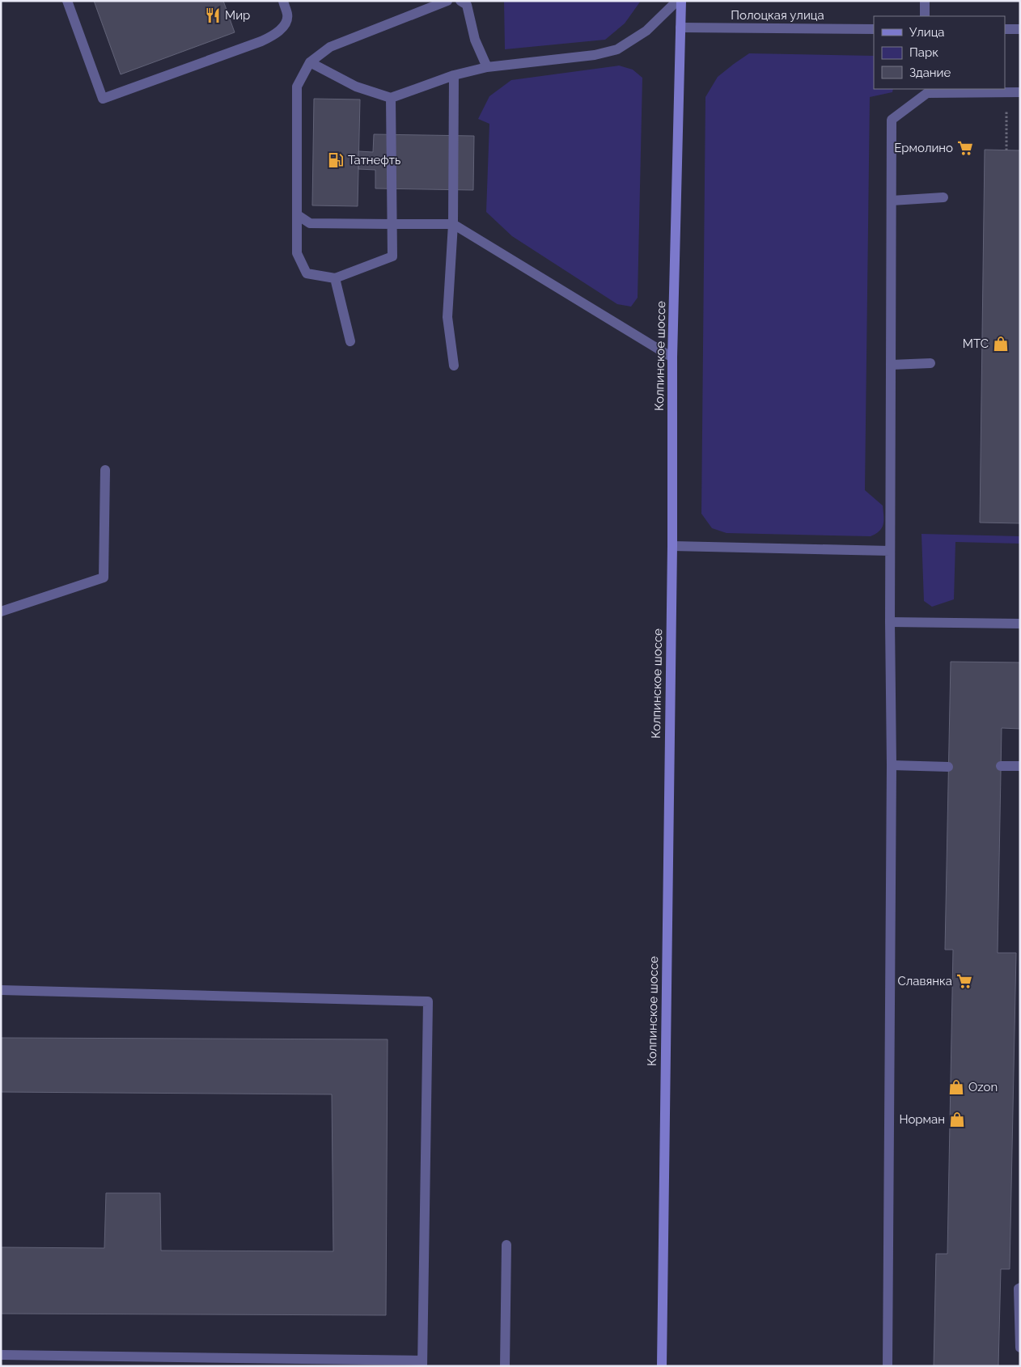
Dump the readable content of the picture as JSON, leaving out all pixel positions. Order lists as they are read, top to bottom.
{
  "streets": {
    "main road": ["Колпинское шоссе"],
    "street": ["Полоцкая улица"]
  },
  "crossings": [
    ["Полоцкая улица", "Колпинское шоссе"]
  ],
  "places": {
    "restaurant": ["Мир"],
    "supermarket": ["Ермолино", "Славянка"],
    "fuel station": ["Татнефть"],
    "shop": ["МТС", "Ozon", "Норман"]
  },
  "legend": ["Улица", "Парк", "Здание"]
}
